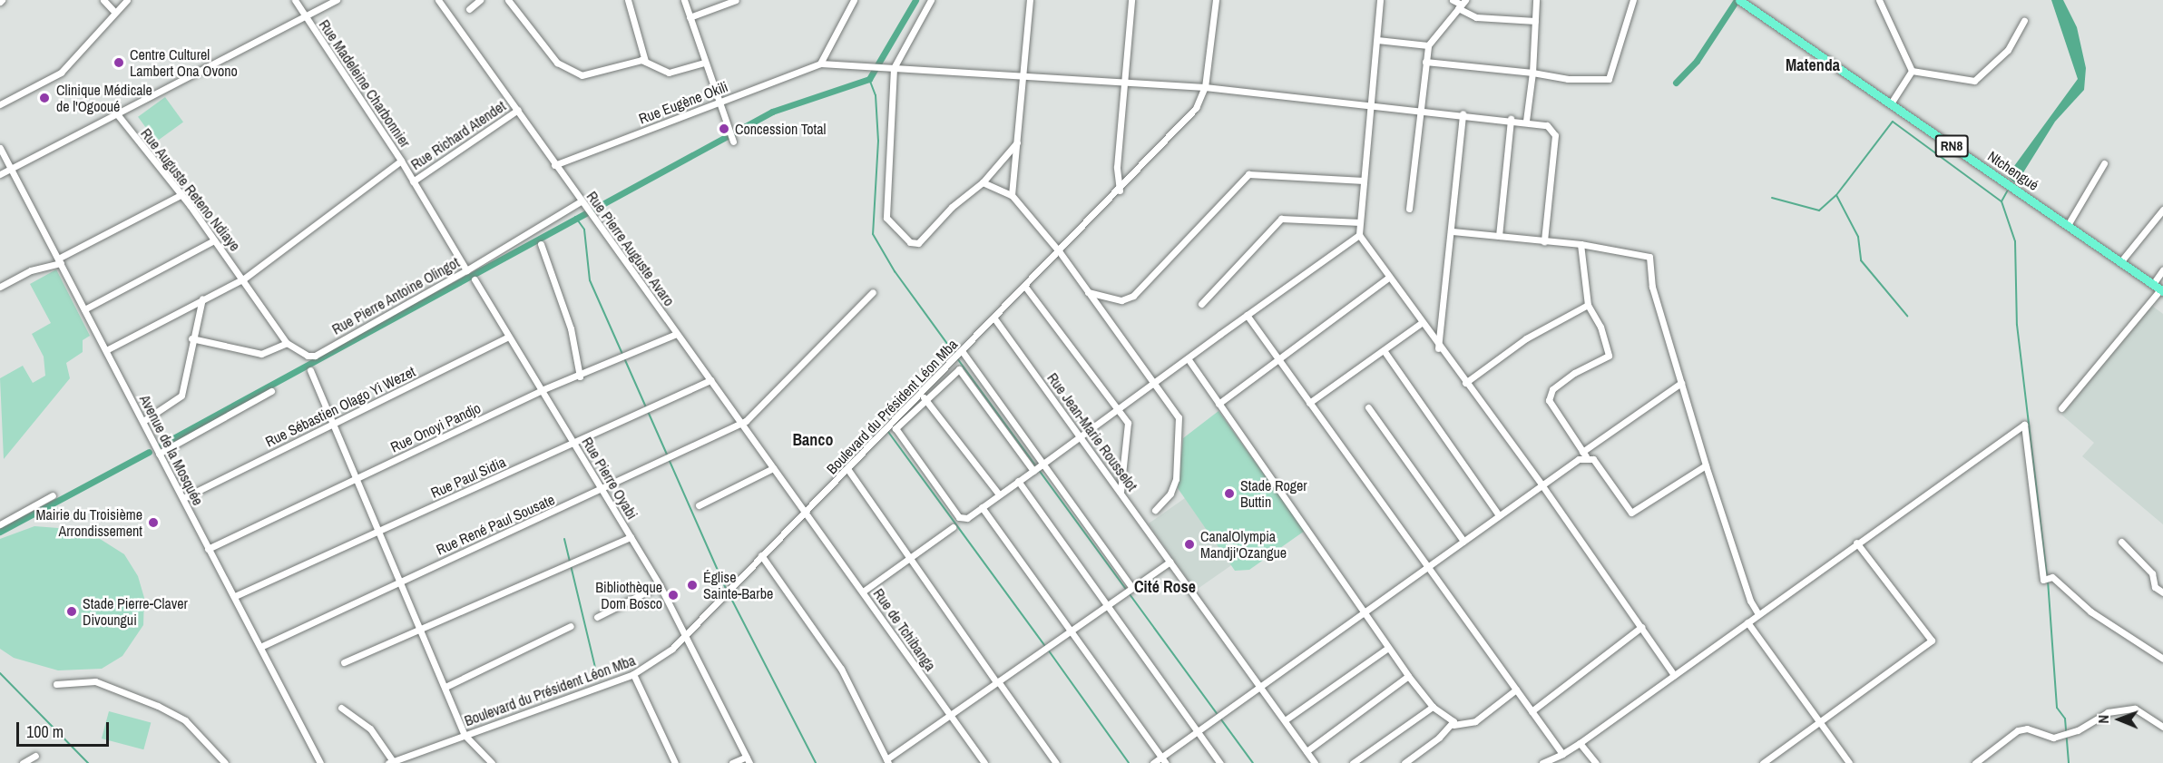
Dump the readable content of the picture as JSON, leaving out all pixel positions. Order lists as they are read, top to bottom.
{
  "streets": {
    "main road": ["RN8", "Ntchengué"],
    "street": [
      "Rue Madeleine Charbonnier",
      "Rue Eugène Okili",
      "Rue Richard Atendet",
      "Rue Auguste Reteno Ndiaye",
      "Rue Pierre Auguste Avaro",
      "Rue Pierre Antoine Olingot",
      "Rue Sébastien Olago Yi Wezet",
      "Boulevard du Président Léon Mba",
      "Rue Onoyi Pandjo",
      "Rue Jean-Marie Rousselot",
      "Avenue de la Mosquée",
      "Rue Paul Sidia",
      "Rue Pierre Oyabi",
      "Rue René Paul Sousate",
      "Rue de Tchibanga"
    ]
  },
  "crossings": [
    ["Rue Madeleine Charbonnier", "Rue Richard Atendet"],
    ["Rue Madeleine Charbonnier", "Rue Pierre Antoine Olingot"],
    ["Rue Eugène Okili", "Rue Pierre Auguste Avaro"],
    ["Rue Richard Atendet", "Rue Pierre Auguste Avaro"],
    ["Rue Pierre Auguste Avaro", "Rue Pierre Antoine Olingot"],
    ["Rue Pierre Auguste Avaro", "Boulevard du Président Léon Mba"],
    ["Rue Pierre Auguste Avaro", "Rue Onoyi Pandjo"],
    ["Rue Pierre Auguste Avaro", "Rue Paul Sidia"],
    ["Rue Pierre Auguste Avaro", "Rue René Paul Sousate"],
    ["Rue Pierre Auguste Avaro", "Rue de Tchibanga"],
    ["Rue Sébastien Olago Yi Wezet", "Avenue de la Mosquée"],
    ["Rue Sébastien Olago Yi Wezet", "Rue Pierre Oyabi"],
    ["Boulevard du Président Léon Mba", "Rue Jean-Marie Rousselot"],
    ["Boulevard du Président Léon Mba", "Rue Pierre Oyabi"],
    ["Boulevard du Président Léon Mba", "Rue de Tchibanga"],
    ["Rue Onoyi Pandjo", "Avenue de la Mosquée"],
    ["Rue Onoyi Pandjo", "Rue Pierre Oyabi"],
    ["Avenue de la Mosquée", "Rue Paul Sidia"],
    ["Avenue de la Mosquée", "Rue René Paul Sousate"],
    ["Rue Paul Sidia", "Rue Pierre Oyabi"],
    ["Rue Pierre Oyabi", "Rue René Paul Sousate"]
  ],
  "districts": ["Matenda", "Banco", "Cité Rose"],
  "places": [
    "Centre Culturel Lambert Ona Ovono",
    "Clinique Médicale de l'Ogooué",
    "Concession Total",
    "Stade Roger Buttin",
    "Mairie du Troisième Arrondissement",
    "CanalOlympia Mandji'Ozangue",
    "Église Sainte-Barbe",
    "Bibliothèque Dom Bosco",
    "Stade Pierre-Claver Divoungui"
  ],
  "scale_bar": "100 m",
  "north": "left"
}
